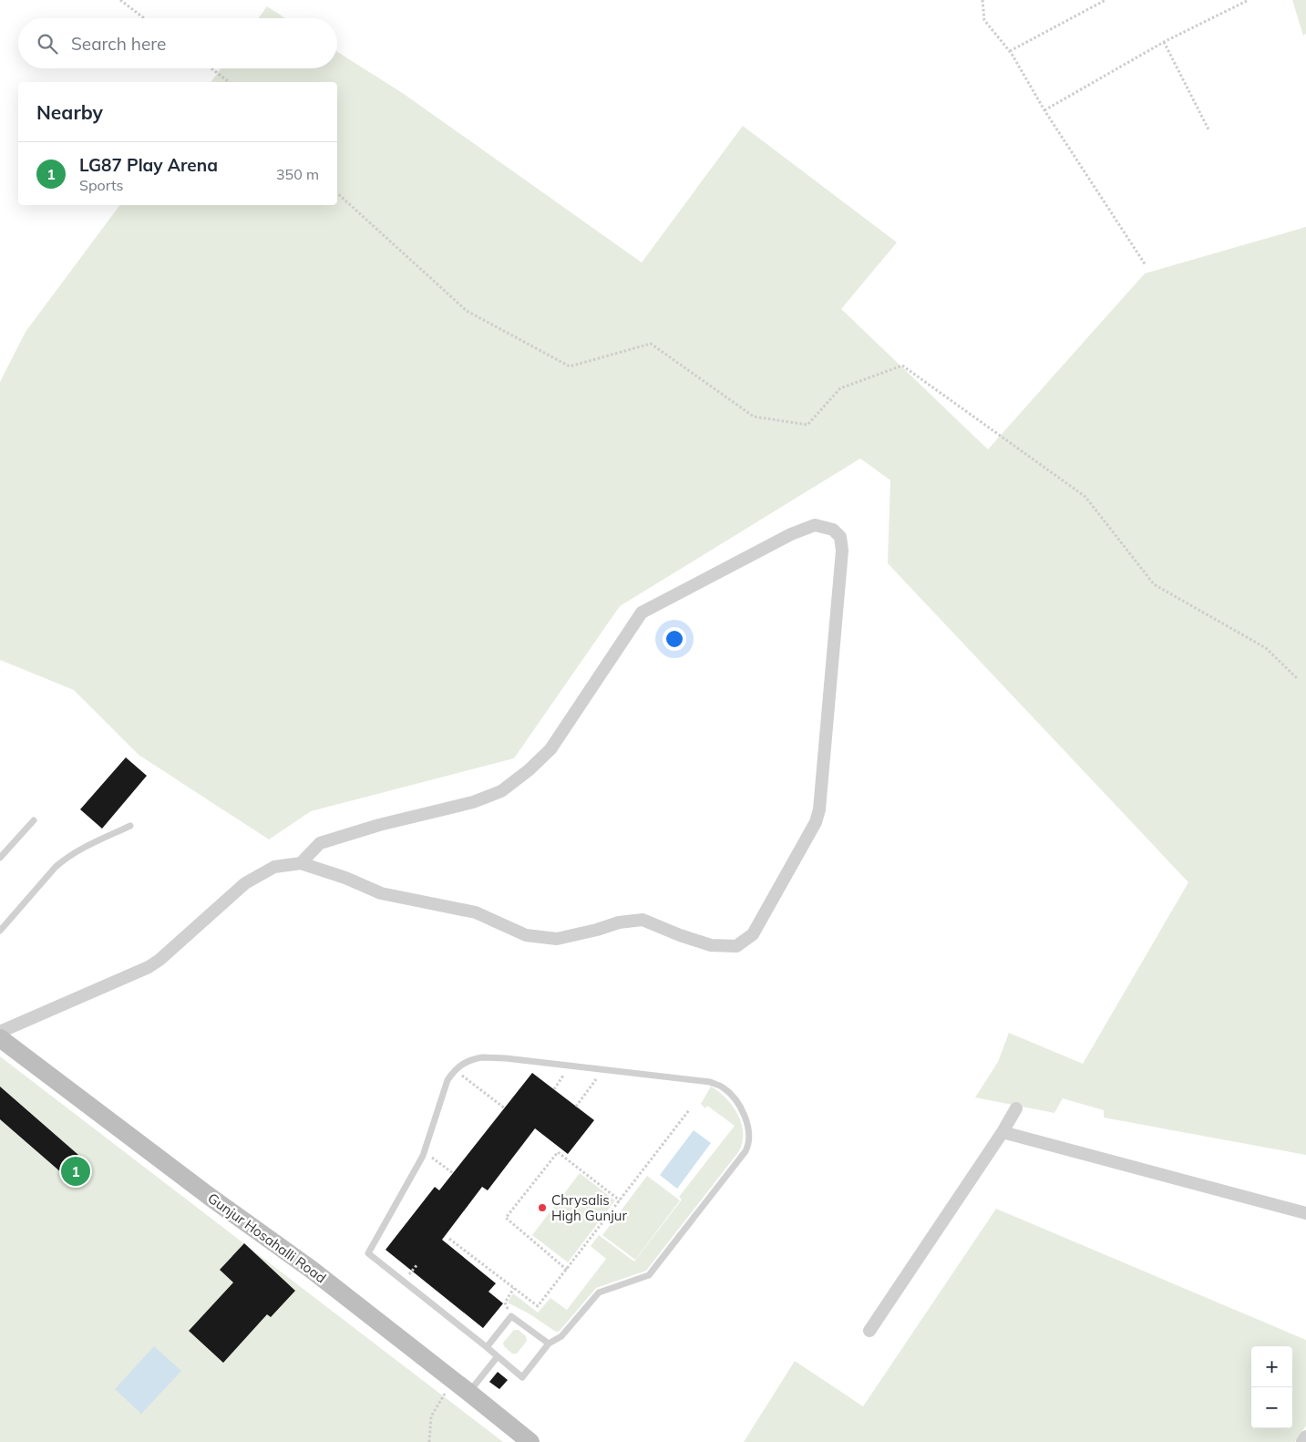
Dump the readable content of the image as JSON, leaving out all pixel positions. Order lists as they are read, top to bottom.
{
  "streets": {
    "street": ["Gunjur Hosahalli Road"]
  },
  "places": ["Chrysalis High Gunjur"],
  "page": {
    "search": "Search here",
    "heading": "Nearby",
    "list": [
      {
        "mark": "1",
        "name": "LG87 Play Arena",
        "note": "Sports",
        "value": "350 m"
      }
    ],
    "pins": "1",
    "map_buttons": ["+", "−"]
  }
}
